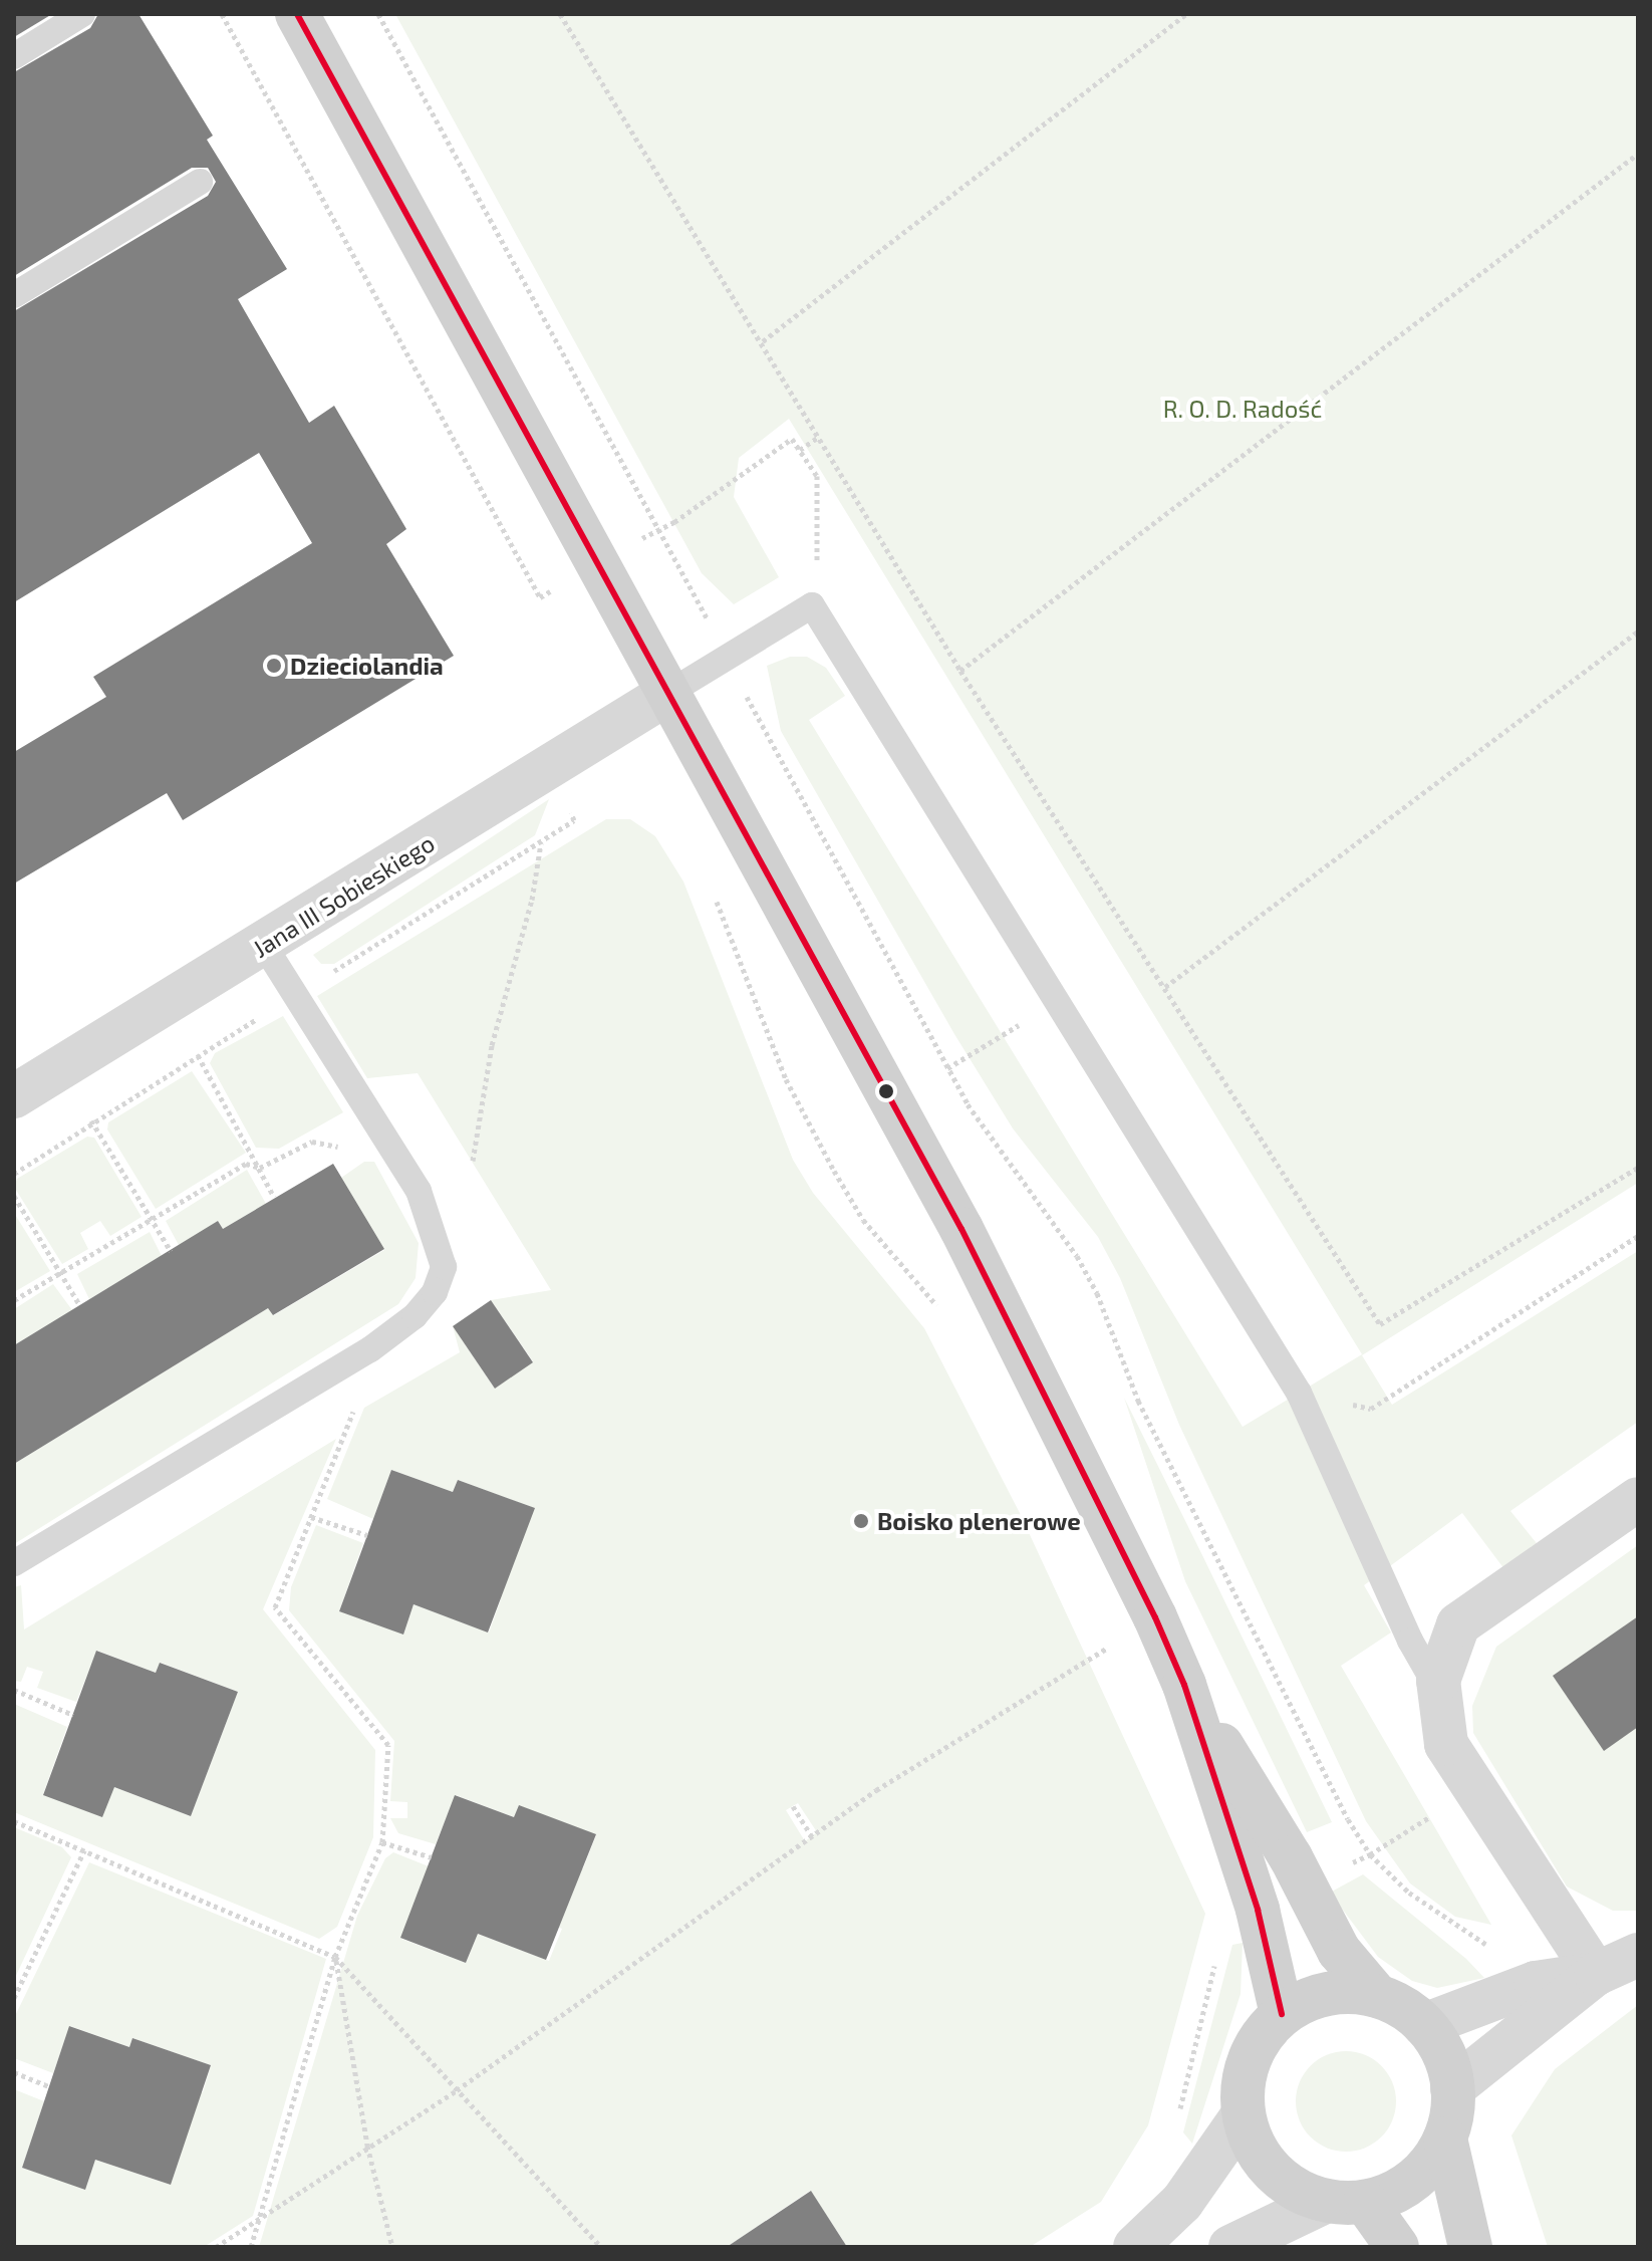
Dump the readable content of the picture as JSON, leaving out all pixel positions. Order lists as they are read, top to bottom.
{
  "streets": {
    "street": ["Jana III Sobieskiego"]
  },
  "parks": ["R. O. D. Radość"],
  "places": ["Dzieciolandia", "Boisko plenerowe"]
}
